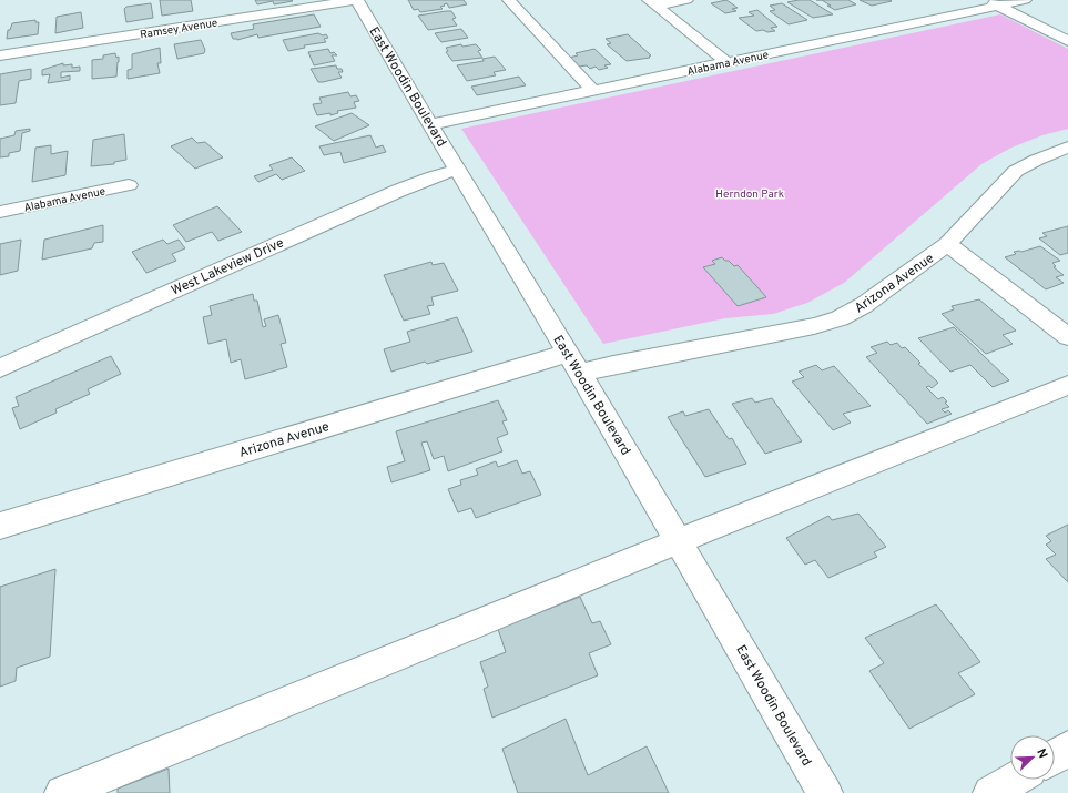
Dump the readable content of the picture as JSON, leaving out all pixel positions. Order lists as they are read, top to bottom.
{
  "streets": {
    "street": [
      "Ramsey Avenue",
      "Alabama Avenue",
      "East Woodin Boulevard",
      "West Lakeview Drive",
      "Arizona Avenue"
    ]
  },
  "crossings": [
    ["Ramsey Avenue", "East Woodin Boulevard"],
    ["Alabama Avenue", "East Woodin Boulevard"],
    ["East Woodin Boulevard", "West Lakeview Drive"],
    ["East Woodin Boulevard", "Arizona Avenue"]
  ],
  "parks": ["Herndon Park"],
  "north": "top right"
}
